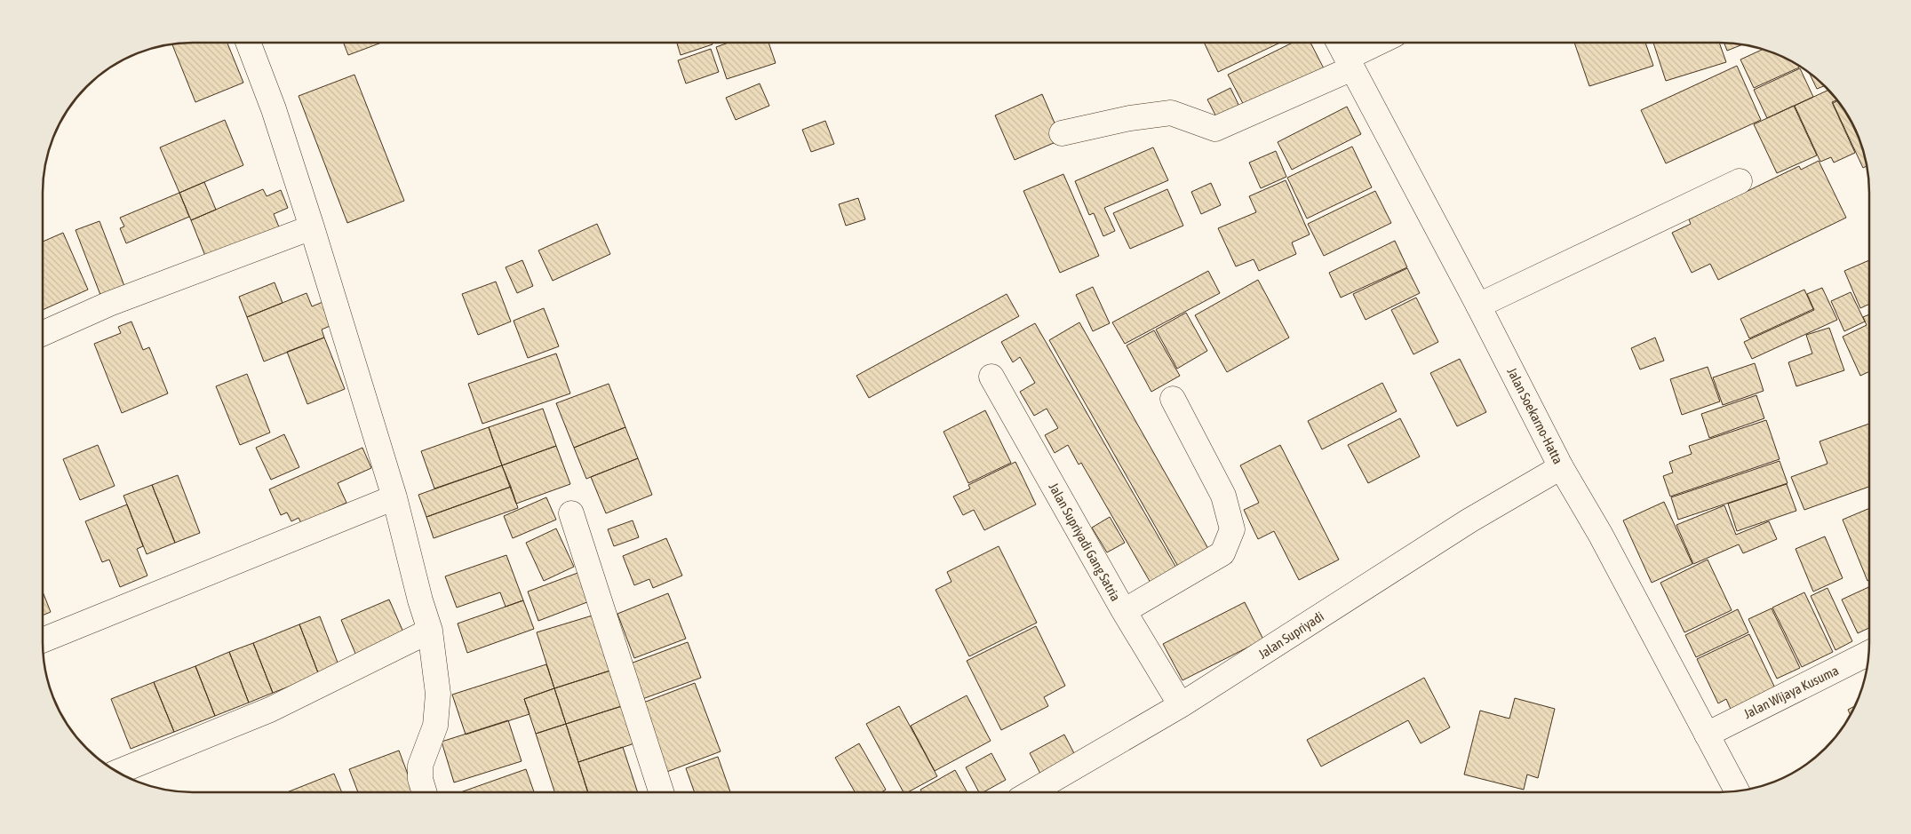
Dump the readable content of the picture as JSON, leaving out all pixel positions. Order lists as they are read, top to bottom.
{
  "streets": {
    "street": [
      "Jalan Soekarno-Hatta",
      "Jalan Supriyadi Gang Satria",
      "Jalan Supriyadi",
      "Jalan Wijaya Kusuma"
    ]
  },
  "crossings": [
    ["Jalan Soekarno-Hatta", "Jalan Supriyadi"],
    ["Jalan Soekarno-Hatta", "Jalan Wijaya Kusuma"],
    ["Jalan Supriyadi Gang Satria", "Jalan Supriyadi"]
  ]
}
